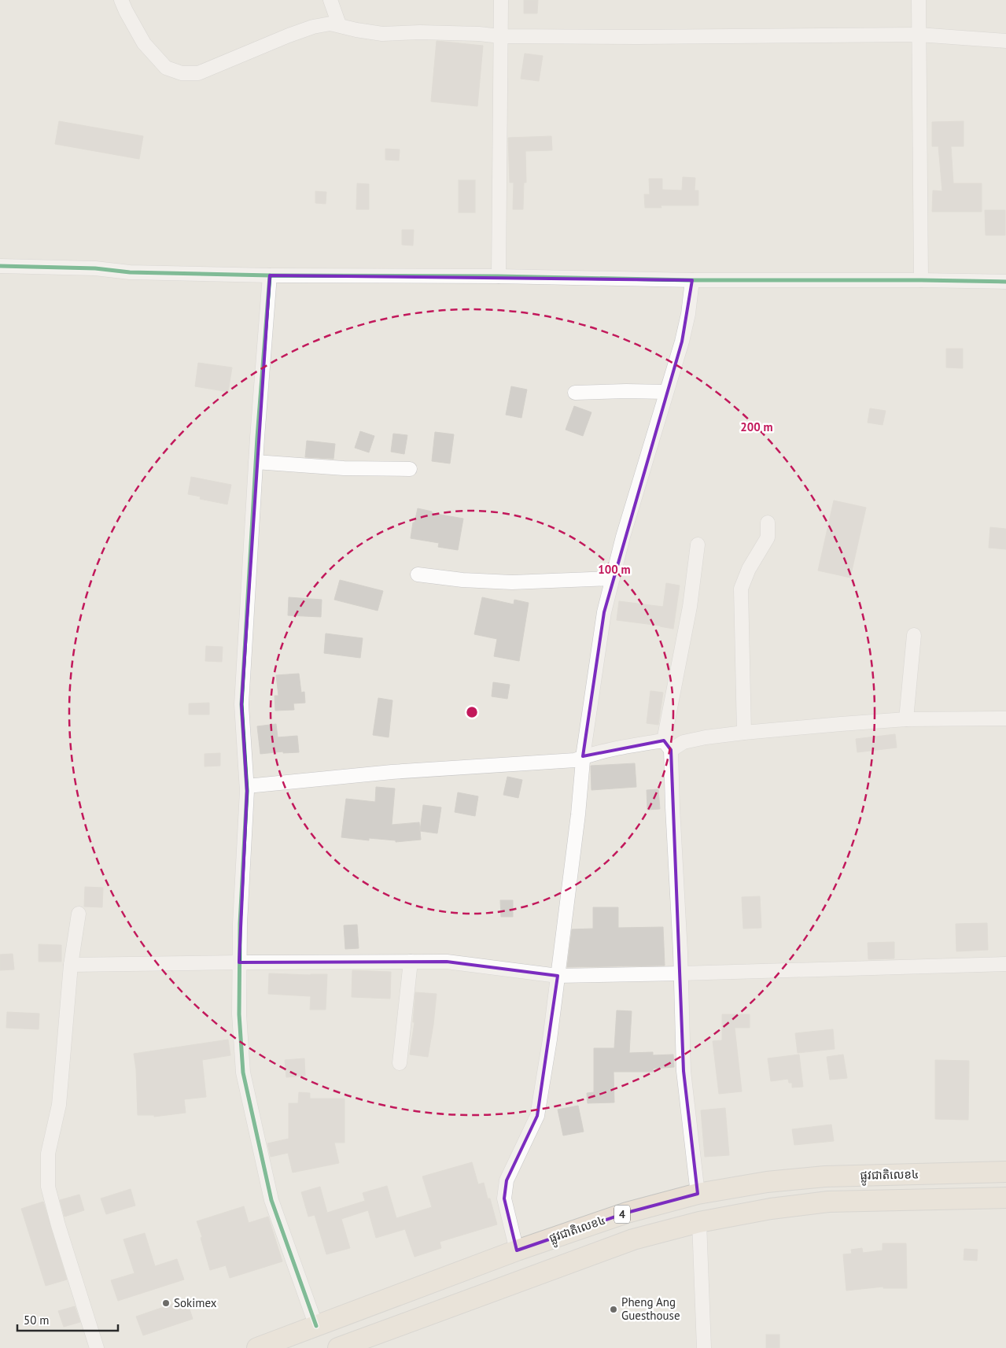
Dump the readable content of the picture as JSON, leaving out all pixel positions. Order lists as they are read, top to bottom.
{
  "streets": {
    "highway": ["ផ្លូវជាតិលេខ៤", "4"]
  },
  "places": ["Sokimex", "Pheng Ang Guesthouse"],
  "scale_bar": "50 m",
  "rings": ["200 m", "100 m"]
}
